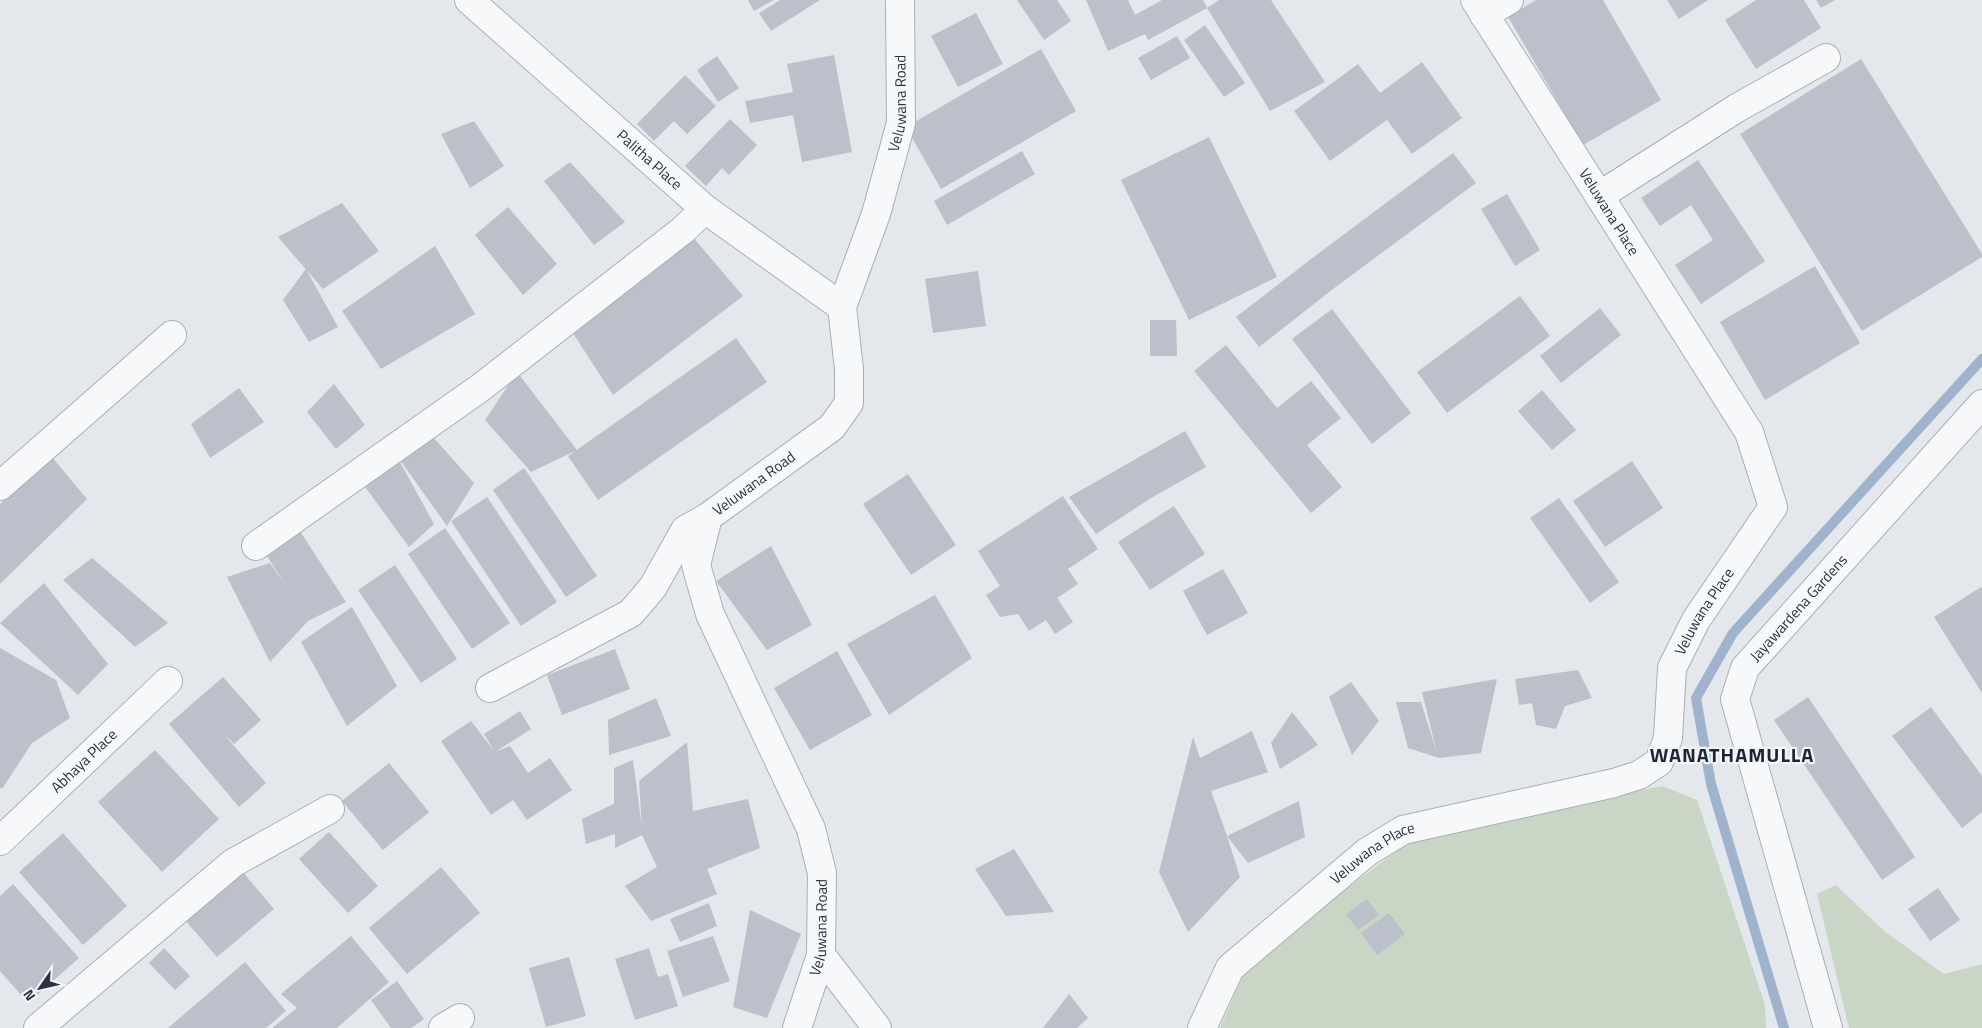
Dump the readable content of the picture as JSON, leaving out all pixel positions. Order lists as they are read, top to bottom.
{
  "streets": {
    "street": [
      "Veluwana Road",
      "Palitha Place",
      "Veluwana Place",
      "Jayawardena Gardens",
      "Abhaya Place"
    ]
  },
  "crossings": [
    ["Veluwana Road", "Palitha Place"]
  ],
  "districts": ["WANATHAMULLA"],
  "north": "bottom left"
}
